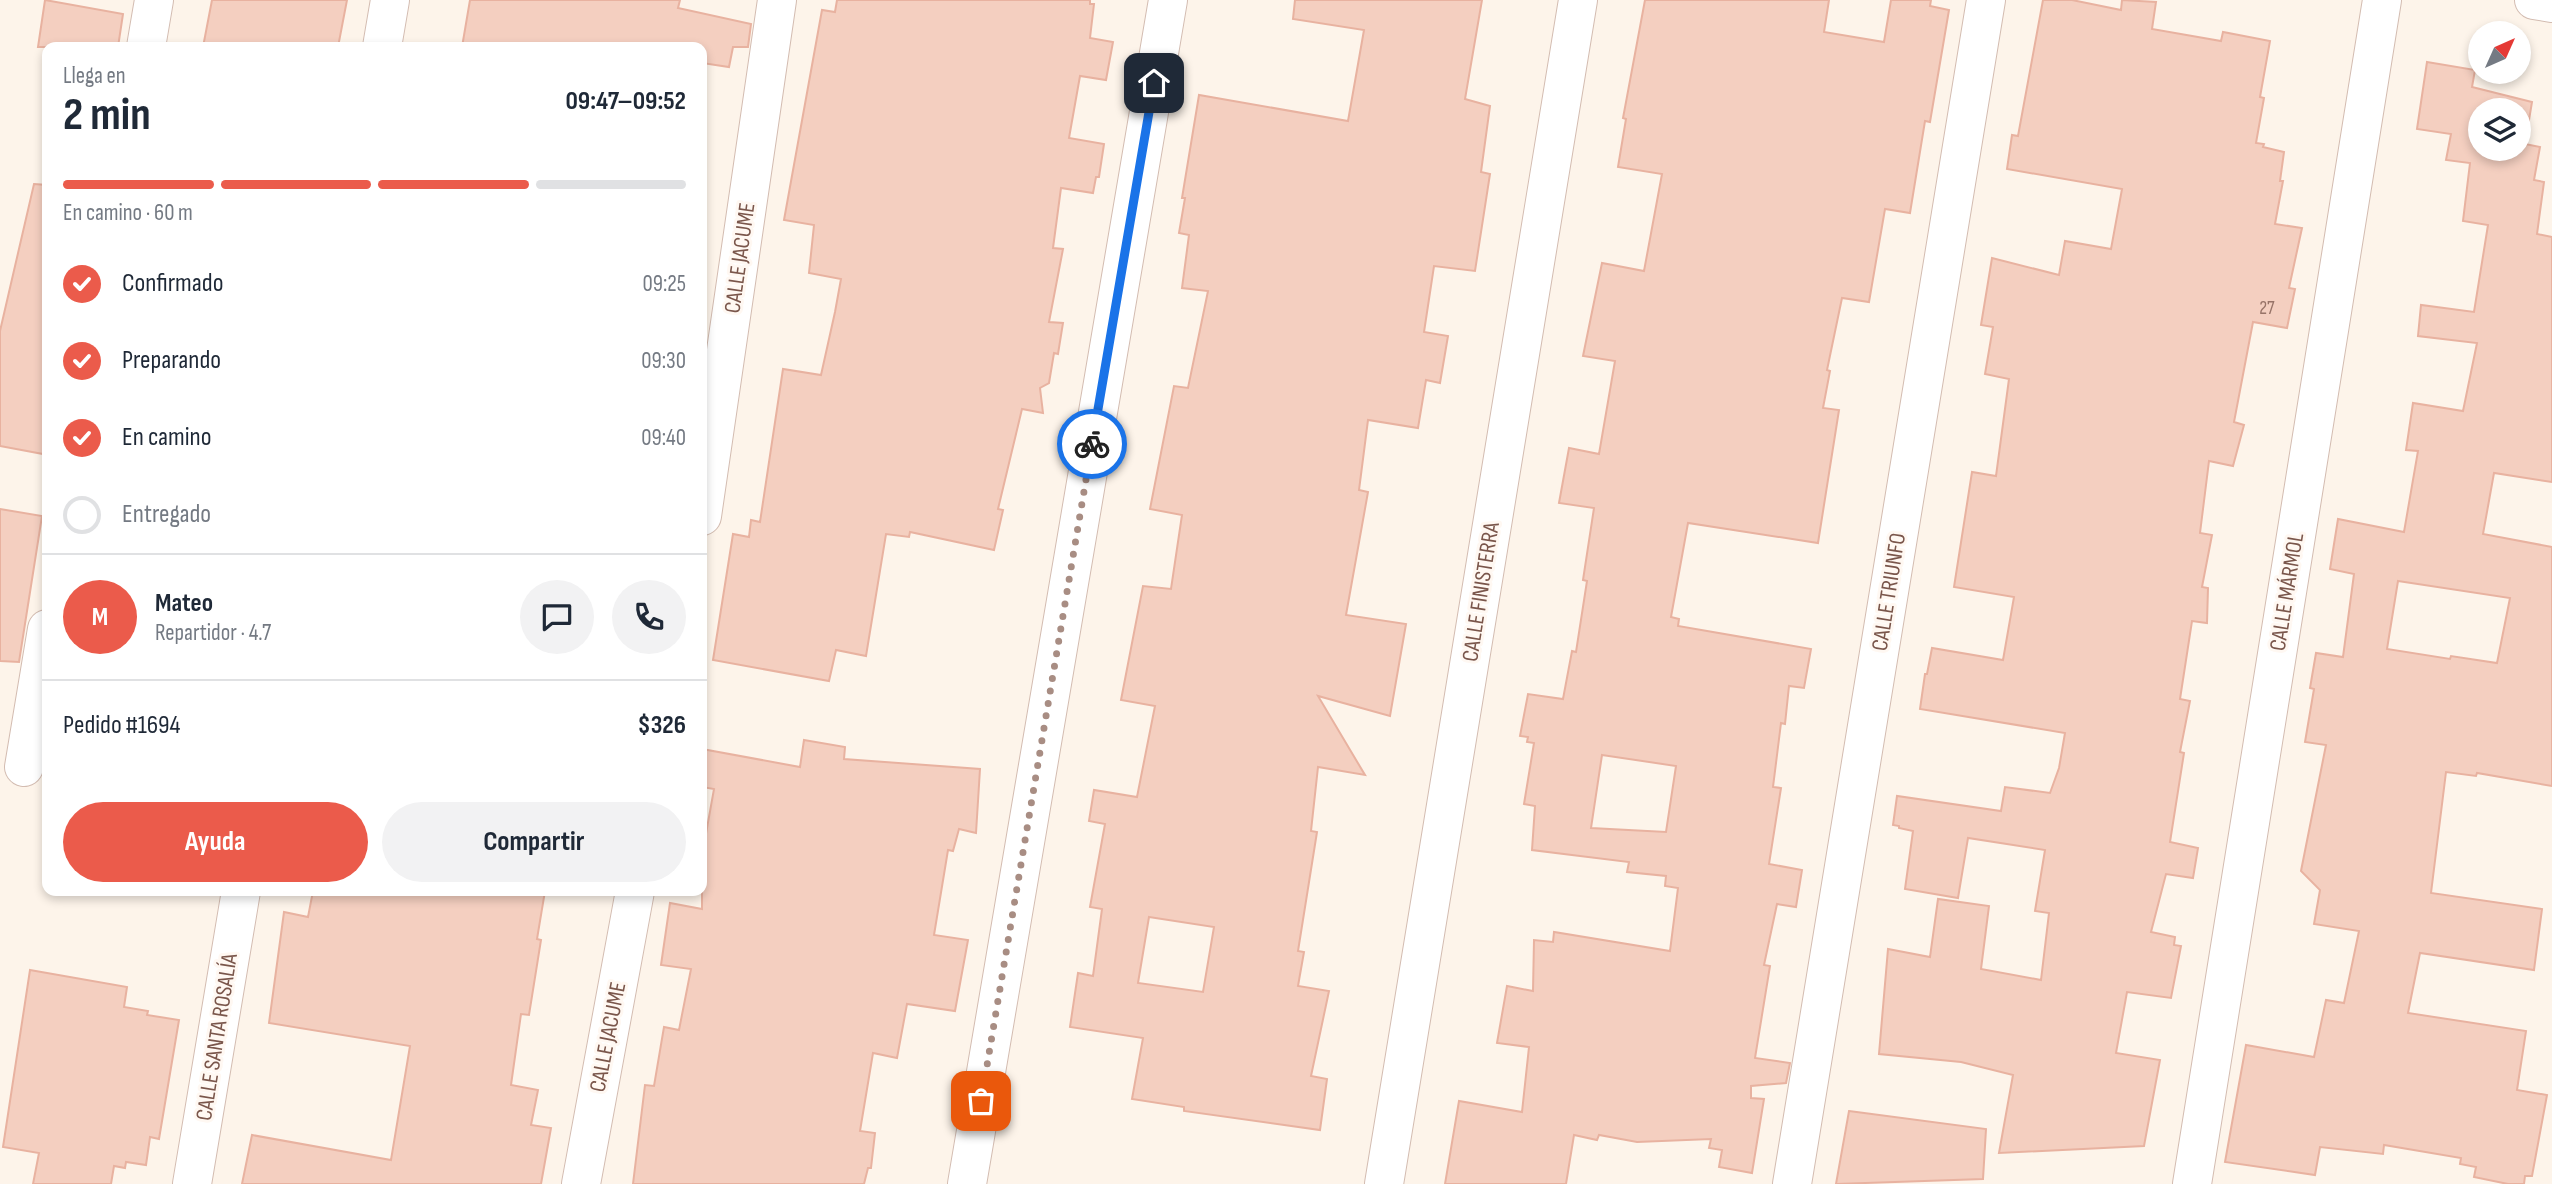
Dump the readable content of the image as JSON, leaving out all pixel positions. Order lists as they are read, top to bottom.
{
  "streets": {
    "street": [
      "CALLE JACUME",
      "CALLE FINISTERRA",
      "CALLE TRIUNFO",
      "CALLE MÁRMOL",
      "CALLE SANTA ROSALÍA"
    ]
  },
  "house_numbers": ["27"],
  "north": "top right",
  "page": {
    "heading": ["2 min", "Llega en", "09:47–09:52"],
    "panel": [
      "Mateo",
      "Repartidor · 4.7",
      "Pedido #1694",
      "$326"
    ],
    "bar": "En camino · 60 m",
    "list": [
      ["Confirmado", "09:25"],
      ["Preparando", "09:30"],
      ["En camino", "09:40"],
      "Entregado"
    ],
    "round": "M",
    "buttons": ["Ayuda", "Compartir"]
  }
}
